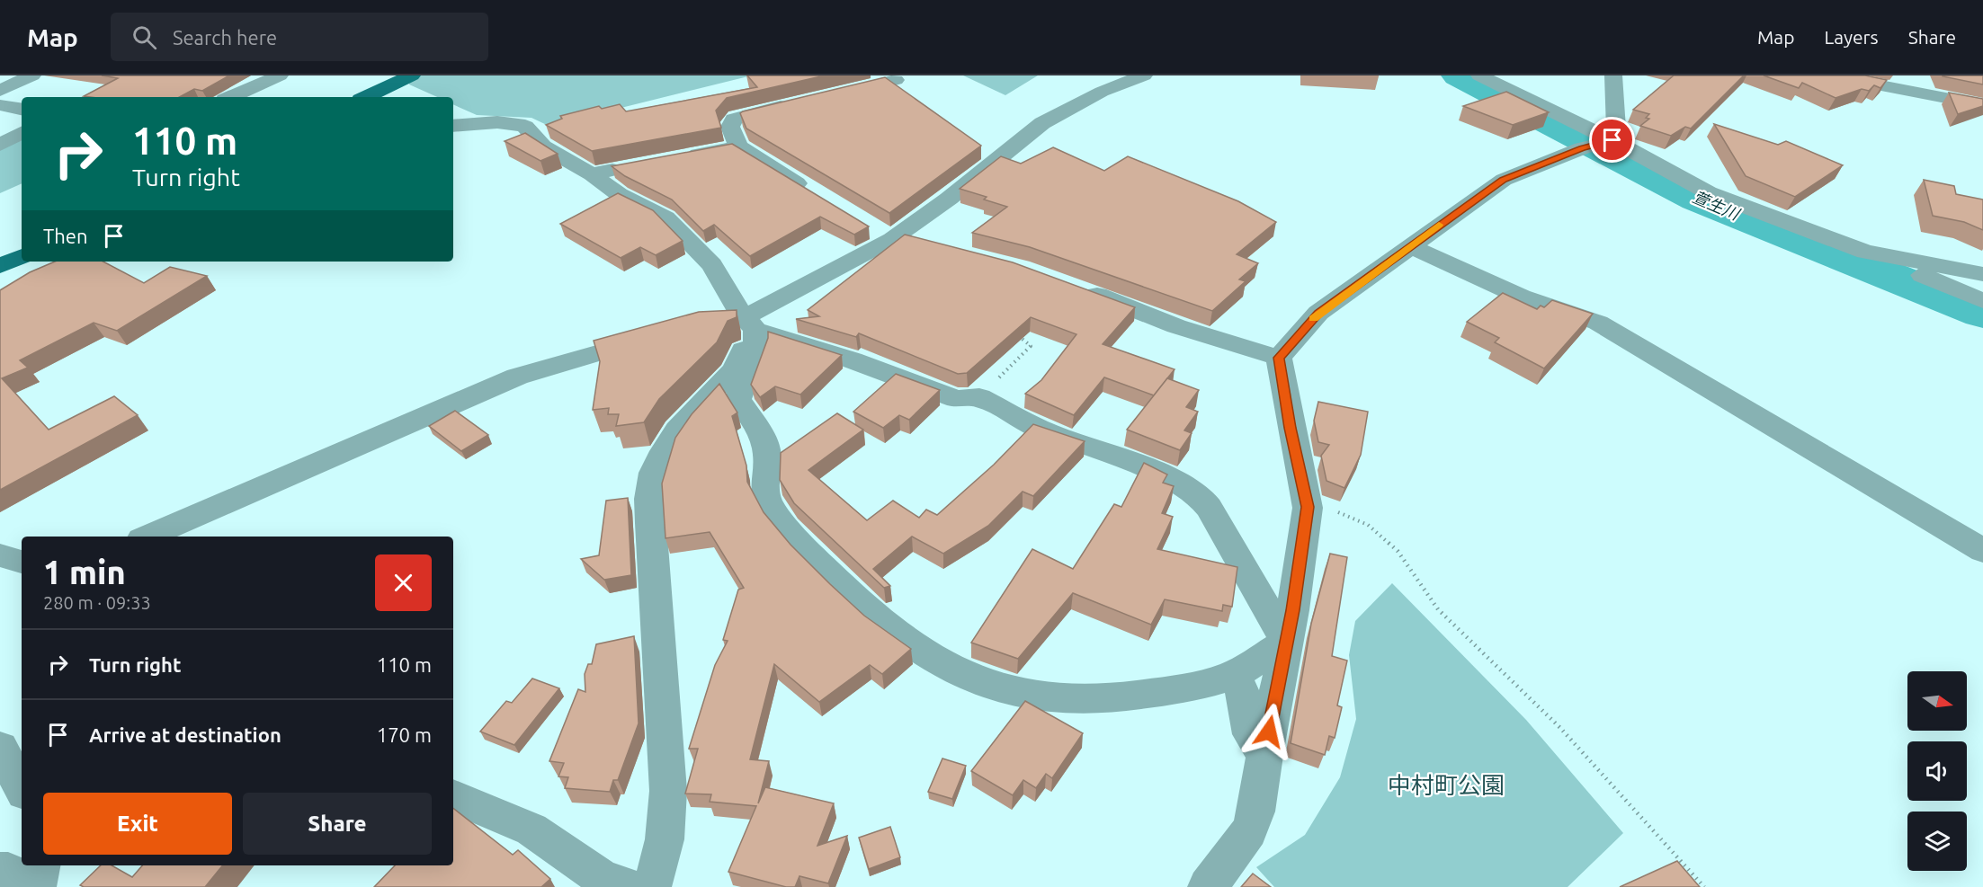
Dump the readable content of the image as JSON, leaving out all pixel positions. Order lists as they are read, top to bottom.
{
  "water": ["萱生川"],
  "parks": ["中村町公園"],
  "north": "right",
  "page": {
    "header": "Map",
    "search": "Search here",
    "nav": ["Map", "Layers", "Share"],
    "turn": ["110 m", "Turn right"],
    "then": "Then",
    "heading": ["1 min", "280 m · 09:33"],
    "list": [
      {
        "name": "Turn right",
        "value": "110 m"
      },
      {
        "name": "Arrive at destination",
        "value": "170 m"
      }
    ],
    "buttons": ["Exit", "Share"]
  }
}
